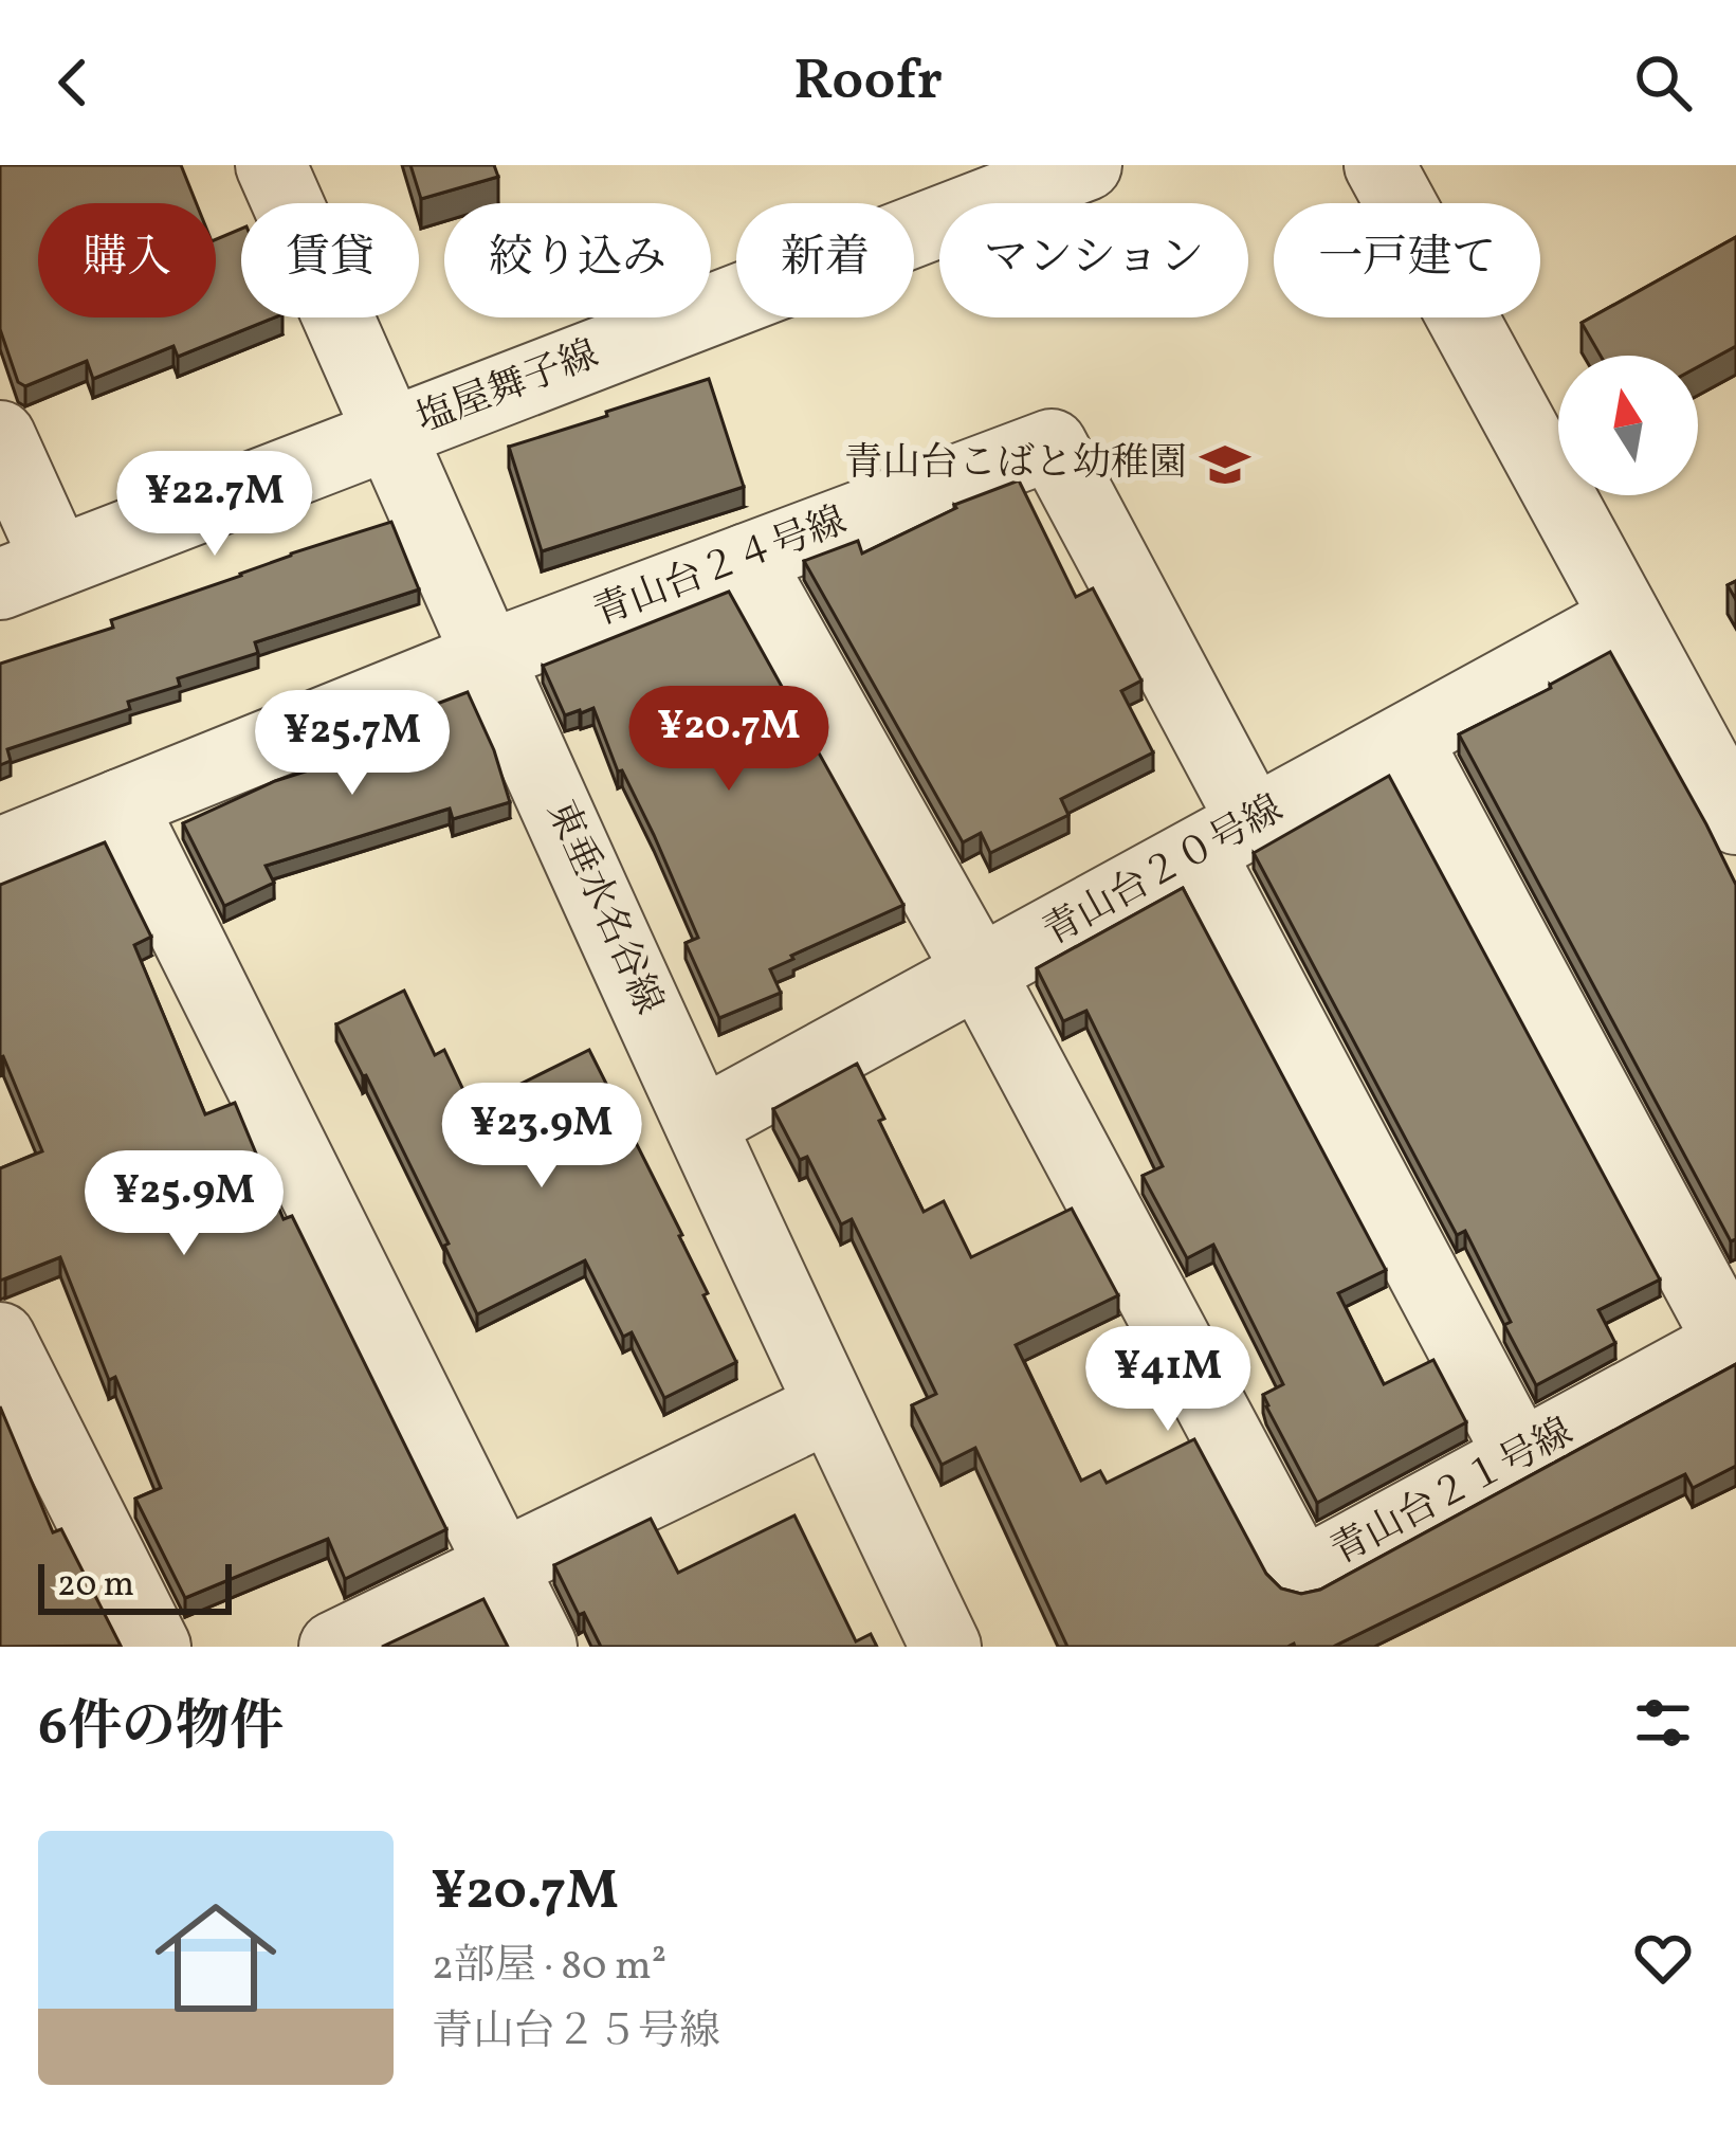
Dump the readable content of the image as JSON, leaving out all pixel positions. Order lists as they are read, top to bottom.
{
  "streets": {
    "street": [
      "塩屋舞子線",
      "青山台２４号線",
      "青山台２０号線",
      "東垂水名谷線",
      "青山台２１号線"
    ]
  },
  "crossings": [
    ["塩屋舞子線", "東垂水名谷線"],
    ["青山台２４号線", "青山台２０号線"],
    ["青山台２４号線", "東垂水名谷線"],
    ["青山台２０号線", "東垂水名谷線"],
    ["青山台２０号線", "青山台２１号線"]
  ],
  "places": {
    "school or university": ["青山台こばと幼稚園"]
  },
  "scale_bar": "20 m",
  "north": "top",
  "page": {
    "header": "Roofr",
    "chip": [
      "購入",
      "賃貸",
      "絞り込み",
      "新着",
      "マンション",
      "一戸建て"
    ],
    "price": [
      "¥22.7M",
      "¥20.7M",
      "¥25.7M",
      "¥23.9M",
      "¥25.9M",
      "¥41M"
    ],
    "scale": "20 m",
    "heading": "6件の物件",
    "list": [
      {
        "name": "¥20.7M",
        "note": "2部屋 · 80 m² · 青山台２５号線"
      }
    ]
  }
}
